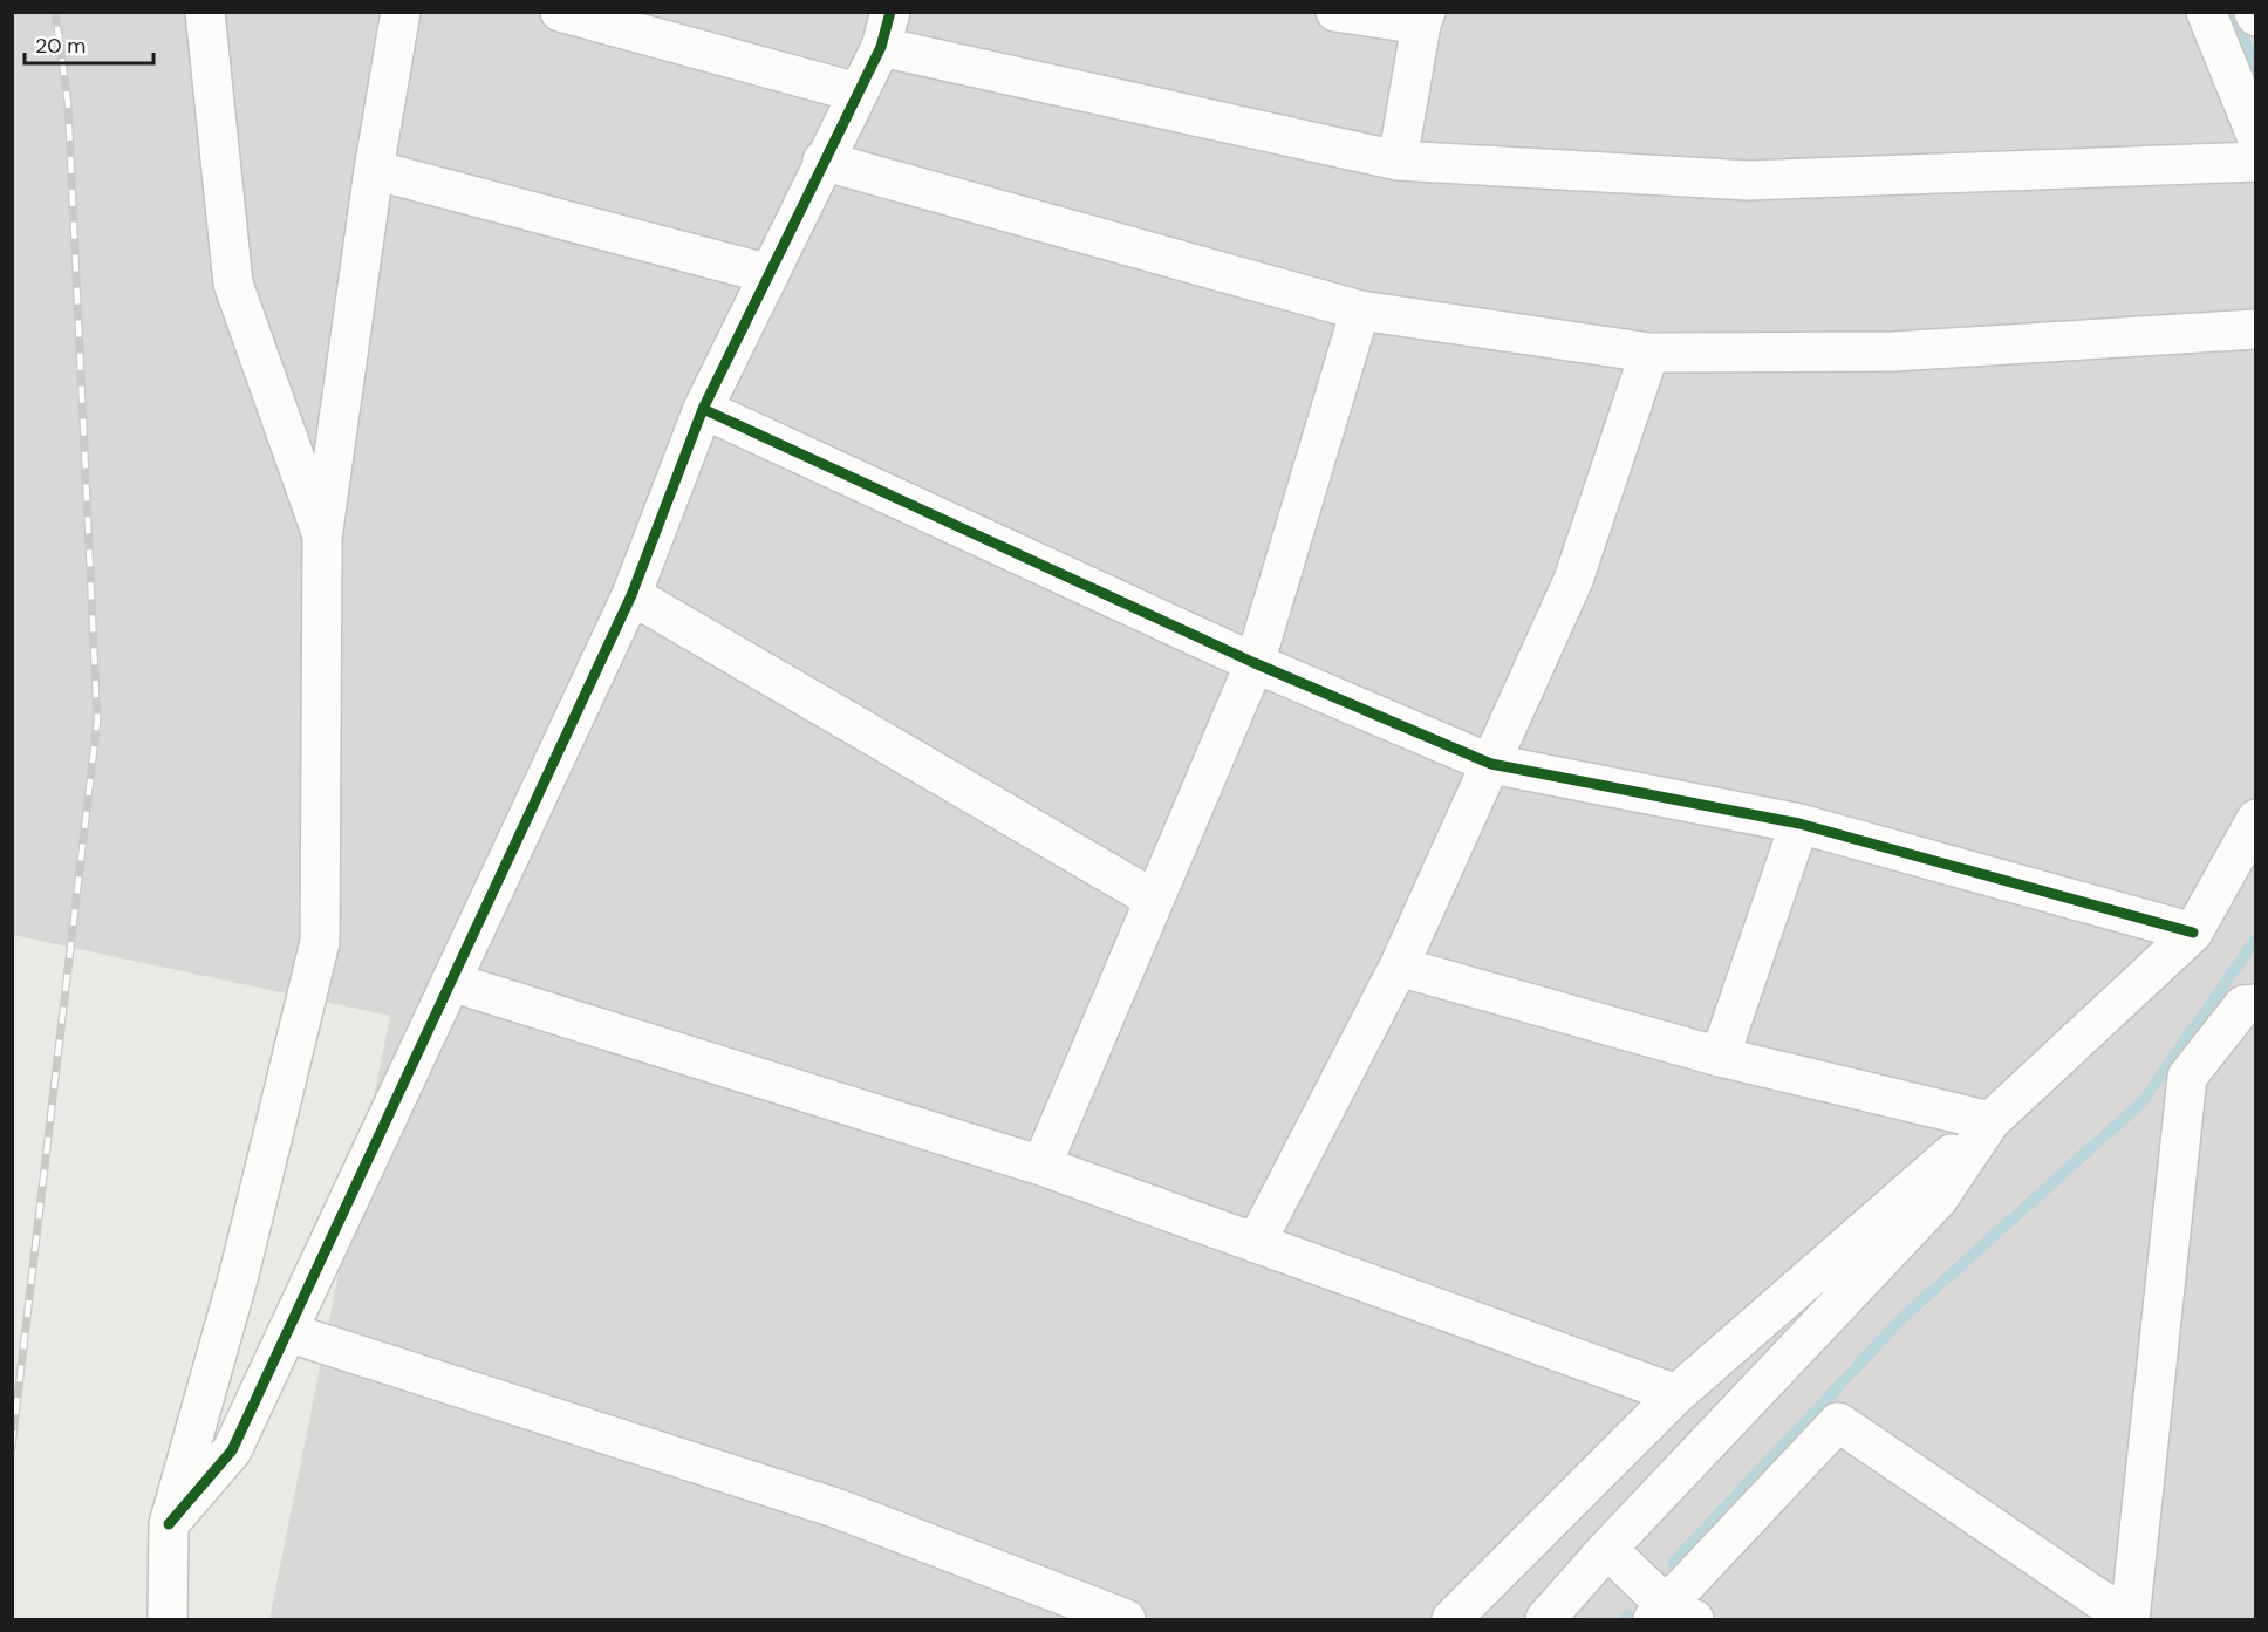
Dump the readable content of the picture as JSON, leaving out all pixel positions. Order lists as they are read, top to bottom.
{
  "scale_bar": "20 m"
}
